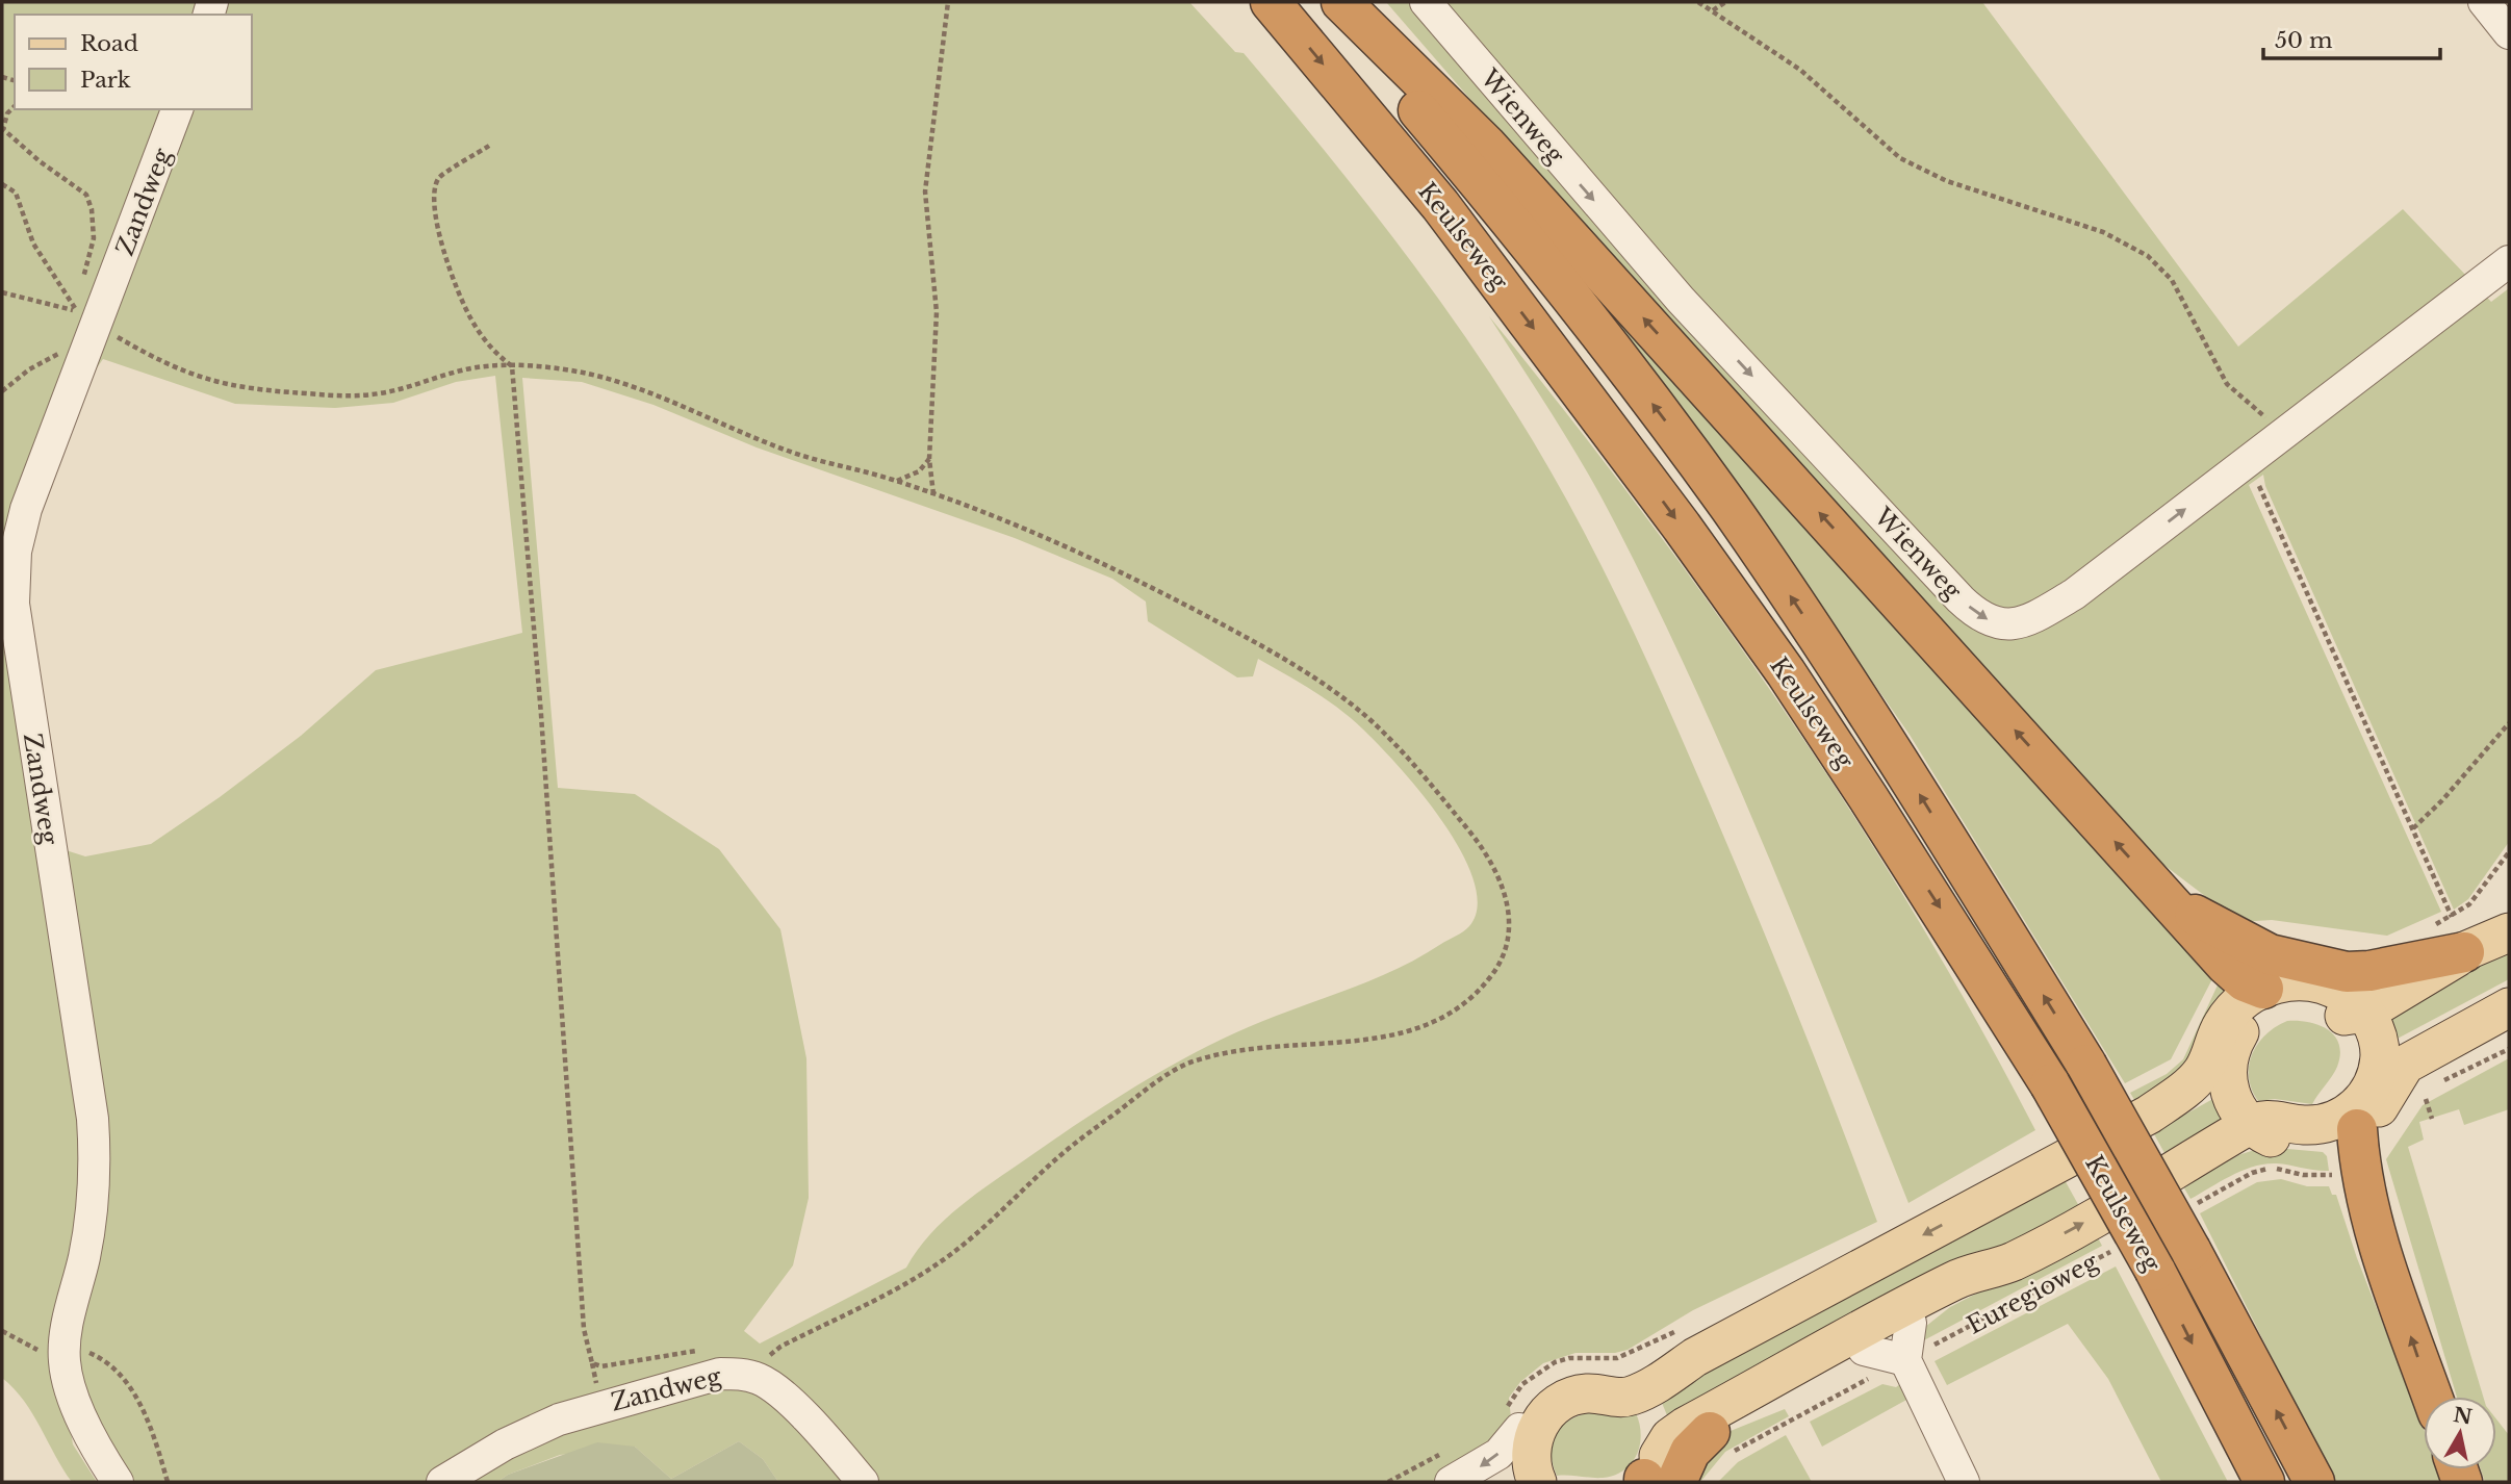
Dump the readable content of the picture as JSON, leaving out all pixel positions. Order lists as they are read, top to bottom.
{
  "streets": {
    "highway": ["Keulseweg"],
    "main road": ["Euregioweg"],
    "street": ["Wienweg", "Zandweg"]
  },
  "one_way": ["Wienweg"],
  "legend": ["Road", "Park"],
  "scale_bar": "50 m",
  "north": "top"
}
